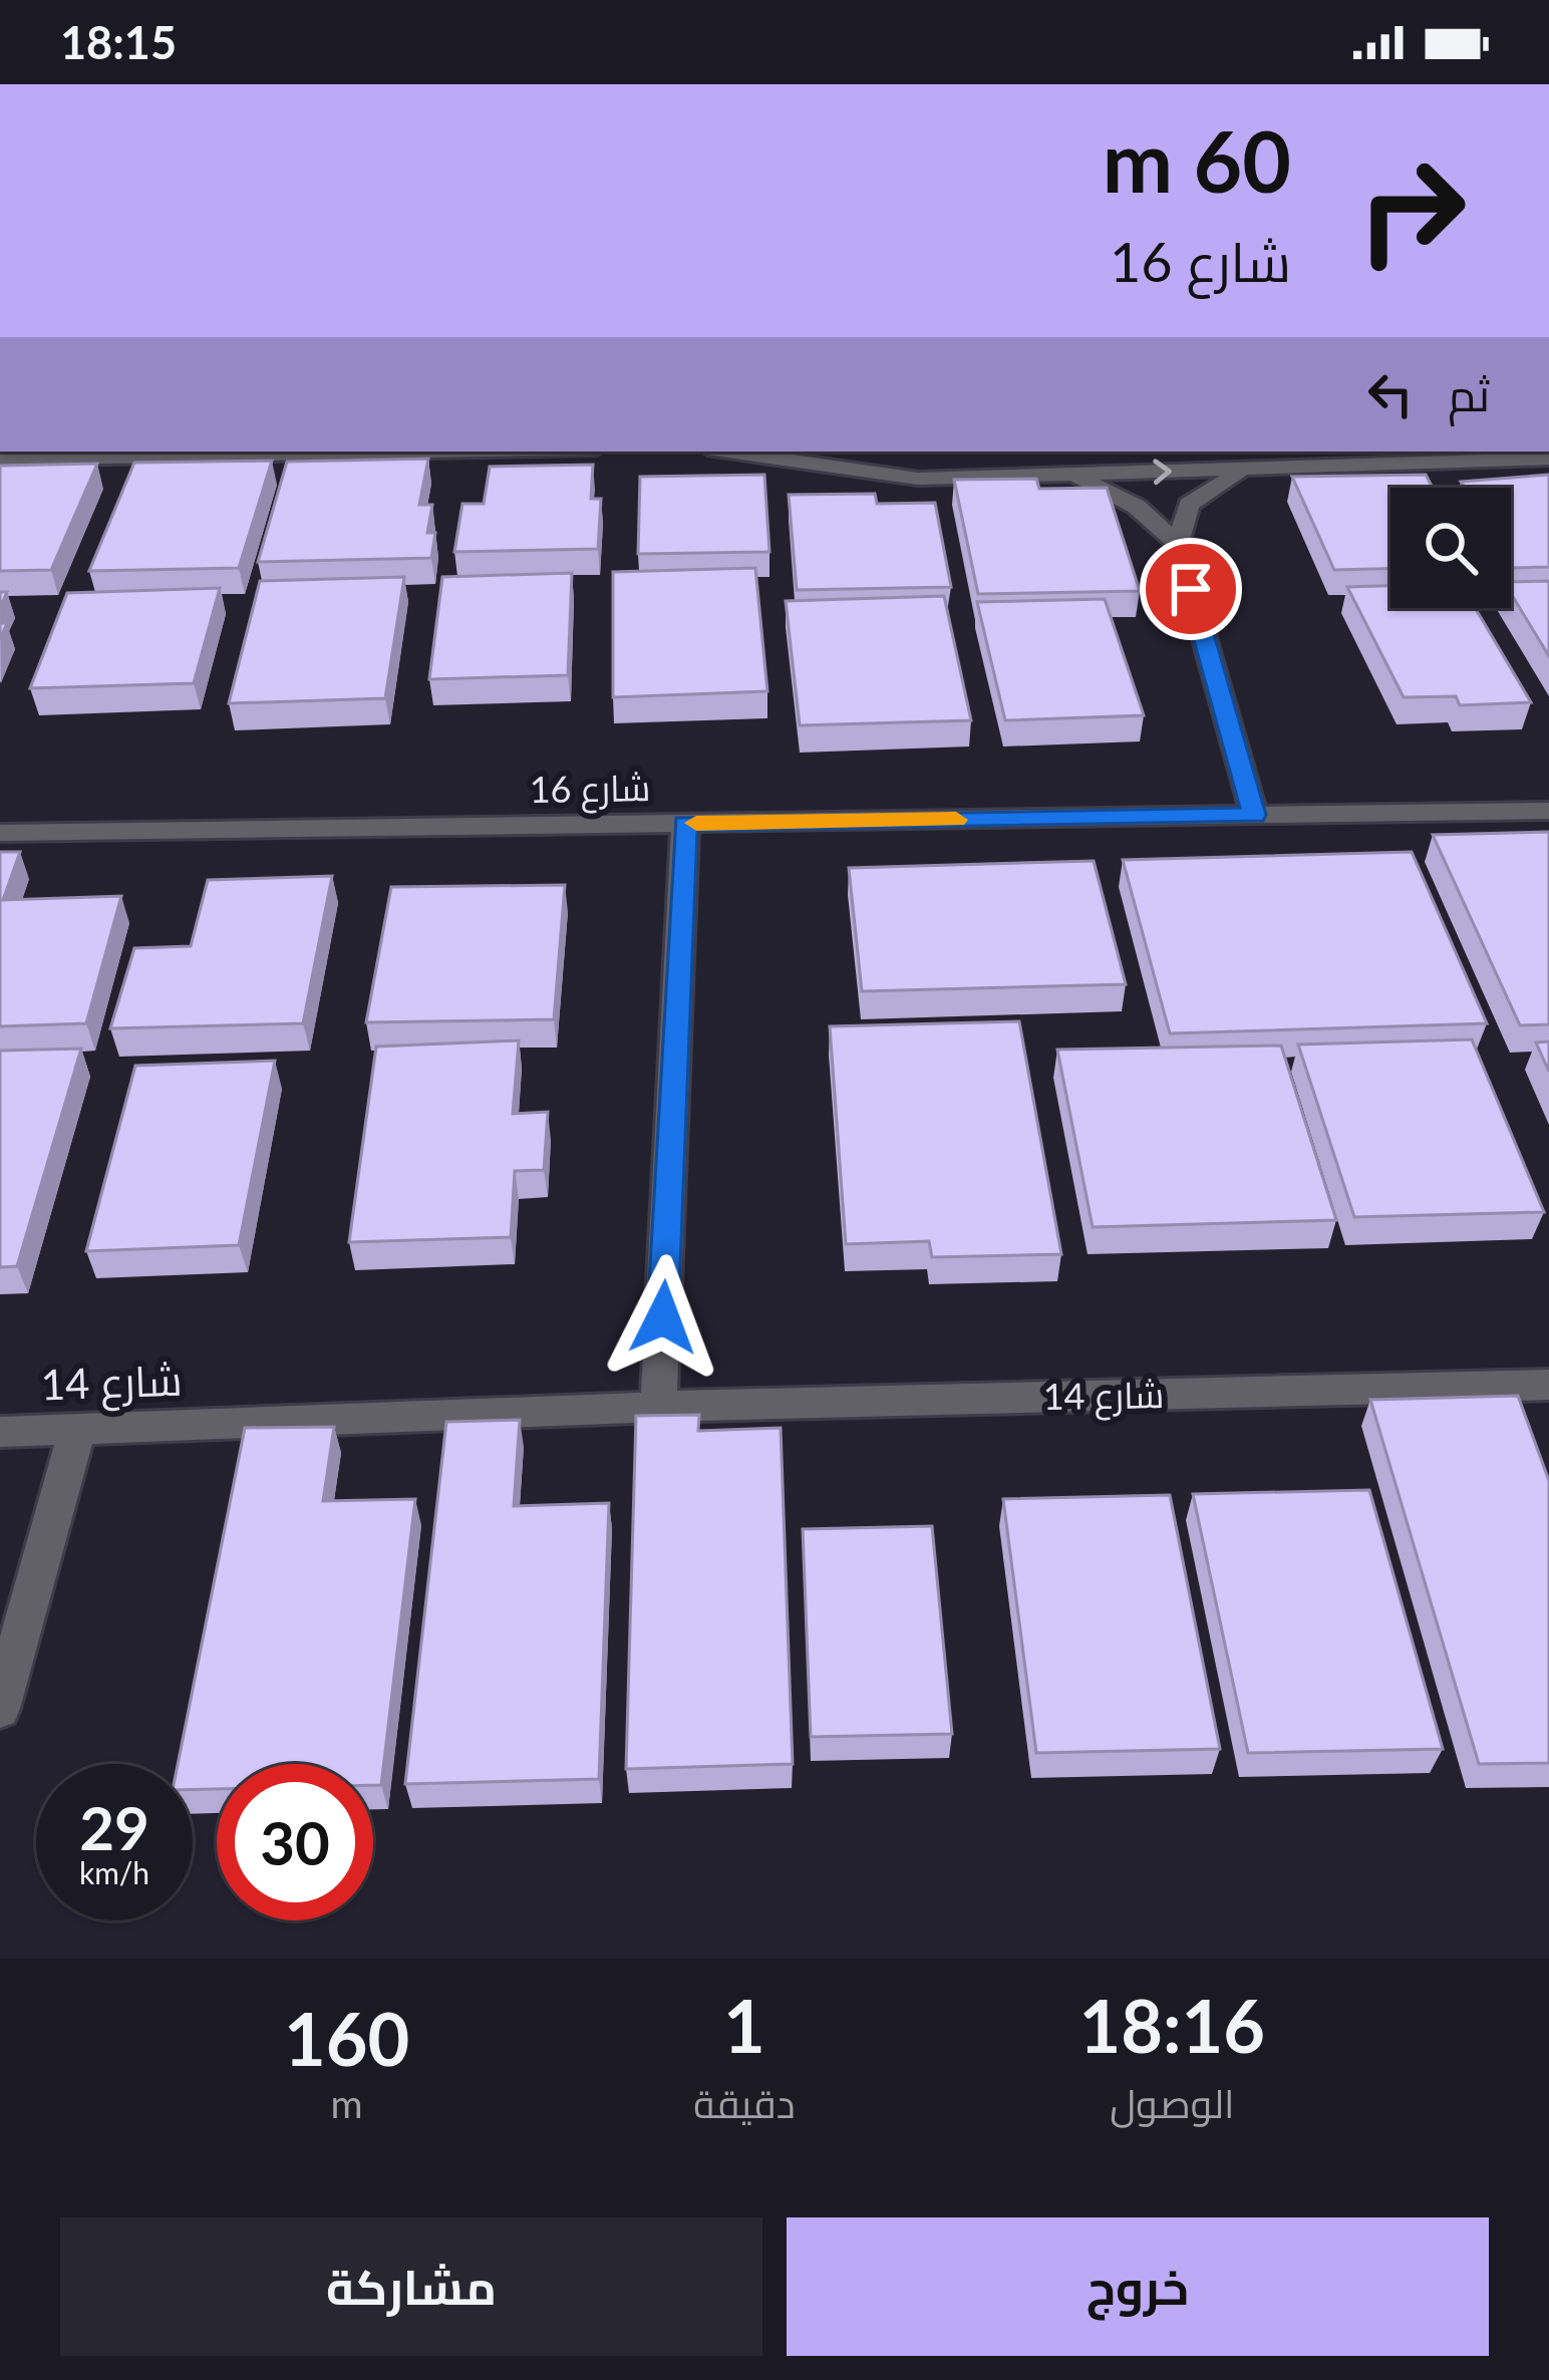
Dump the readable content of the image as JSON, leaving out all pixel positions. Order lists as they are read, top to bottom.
{
  "streets": {
    "street": ["شارع 16", "شارع 14"]
  },
  "page": {
    "status": "18:15",
    "turn": ["60 m", "شارع 16"],
    "then": "ثم",
    "speed": "29 km/h",
    "limit": "30",
    "eta": [
      "18:16",
      "الوصول",
      "1",
      "دقيقة",
      "160",
      "m"
    ],
    "buttons": ["خروج", "مشاركة"]
  }
}
